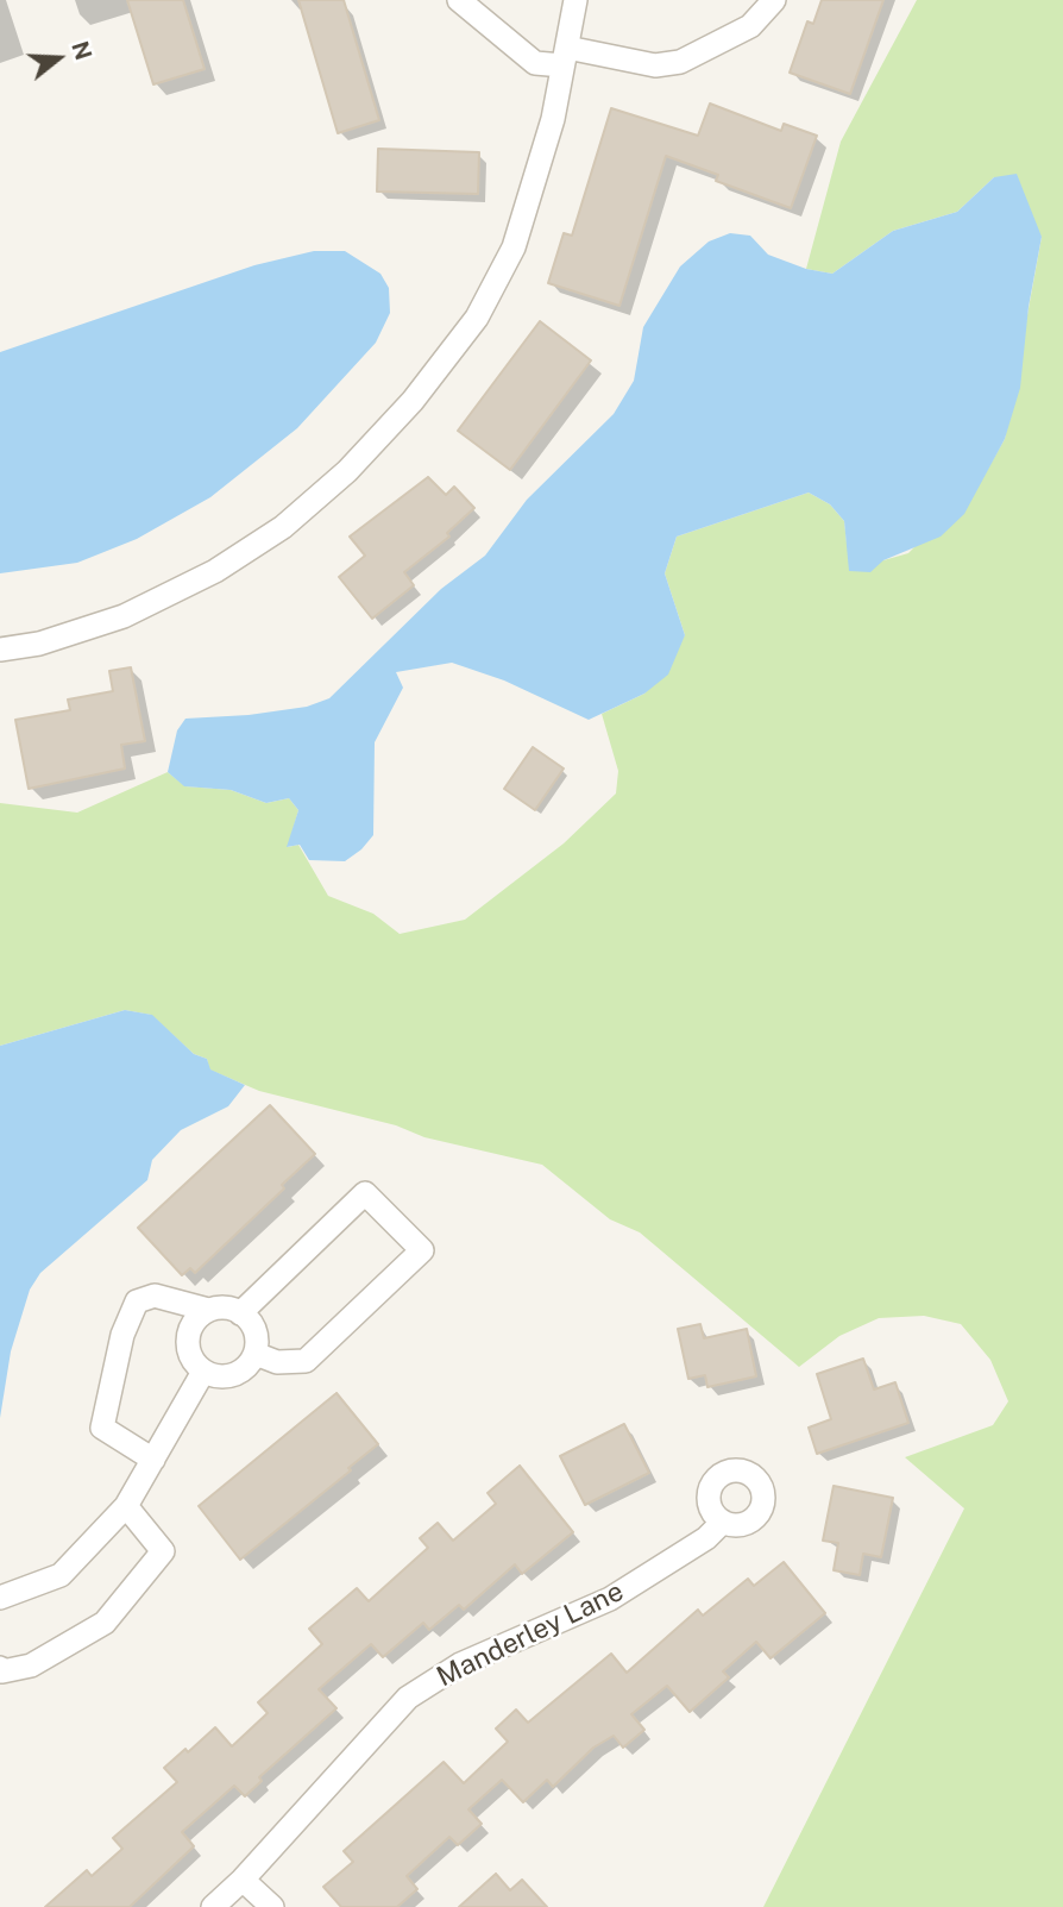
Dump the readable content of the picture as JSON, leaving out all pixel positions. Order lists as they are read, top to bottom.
{
  "streets": {
    "street": ["Manderley Lane"]
  },
  "north": "right"
}
